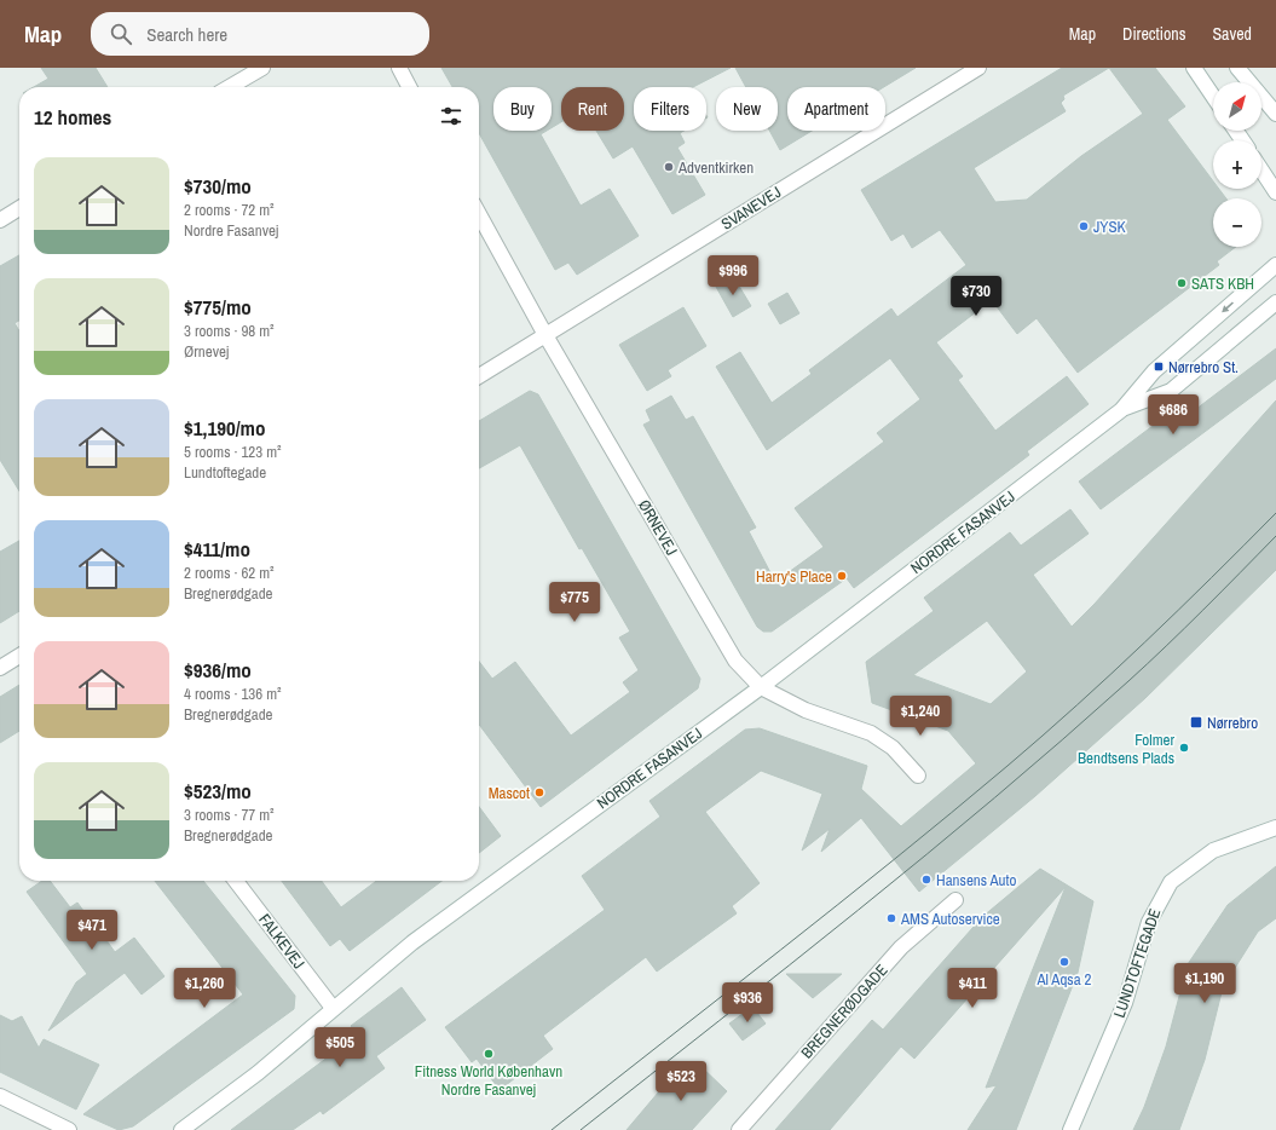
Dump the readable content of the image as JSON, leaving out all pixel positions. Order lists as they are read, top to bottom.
{
  "streets": {
    "street": [
      "SVANEVEJ",
      "ØRNEVEJ",
      "NORDRE FASANVEJ",
      "FALKEVEJ",
      "LUNDTOFTEGADE",
      "BREGNERØDGADE"
    ]
  },
  "crossings": [
    ["SVANEVEJ", "ØRNEVEJ"],
    ["ØRNEVEJ", "NORDRE FASANVEJ"],
    ["NORDRE FASANVEJ", "FALKEVEJ"]
  ],
  "places": {
    "other": [
      "Adventkirken",
      "JYSK",
      "SATS KBH",
      "Harry's Place",
      "Folmer Bendtsens Plads",
      "Mascot",
      "Hansens Auto",
      "AMS Autoservice",
      "Al Aqsa 2",
      "Fitness World København Nordre Fasanvej"
    ],
    "transit": ["Nørrebro St.", "Nørrebro"]
  },
  "north": "top right",
  "page": {
    "header": "Map",
    "search": "Search here",
    "nav": ["Map", "Directions", "Saved"],
    "map_buttons": ["+", "−"],
    "chip": [
      "Buy",
      "Rent",
      "Filters",
      "New",
      "Apartment"
    ],
    "heading": "12 homes",
    "list": [
      {
        "name": "$730/mo",
        "note": "2 rooms · 72 m² · Nordre Fasanvej"
      },
      {
        "name": "$775/mo",
        "note": "3 rooms · 98 m² · Ørnevej"
      },
      {
        "name": "$1,190/mo",
        "note": "5 rooms · 123 m² · Lundtoftegade"
      },
      {
        "name": "$411/mo",
        "note": "2 rooms · 62 m² · Bregnerødgade"
      },
      {
        "name": "$936/mo",
        "note": "4 rooms · 136 m² · Bregnerødgade"
      },
      {
        "name": "$523/mo",
        "note": "3 rooms · 77 m² · Bregnerødgade"
      }
    ],
    "price": [
      "$996",
      "$730",
      "$686",
      "$775",
      "$1,240",
      "$471",
      "$1,190",
      "$1,260",
      "$411",
      "$936",
      "$505",
      "$523"
    ]
  }
}
